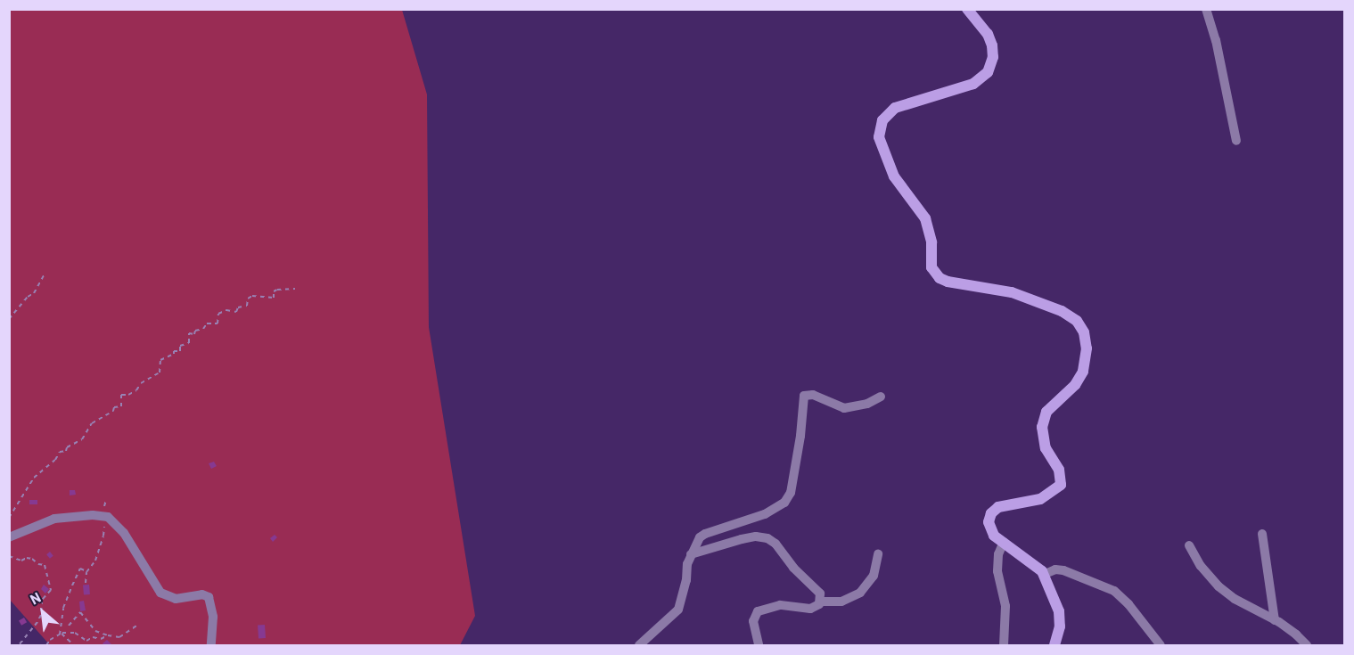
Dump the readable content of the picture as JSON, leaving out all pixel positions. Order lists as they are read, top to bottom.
{
  "north": "top left"
}
